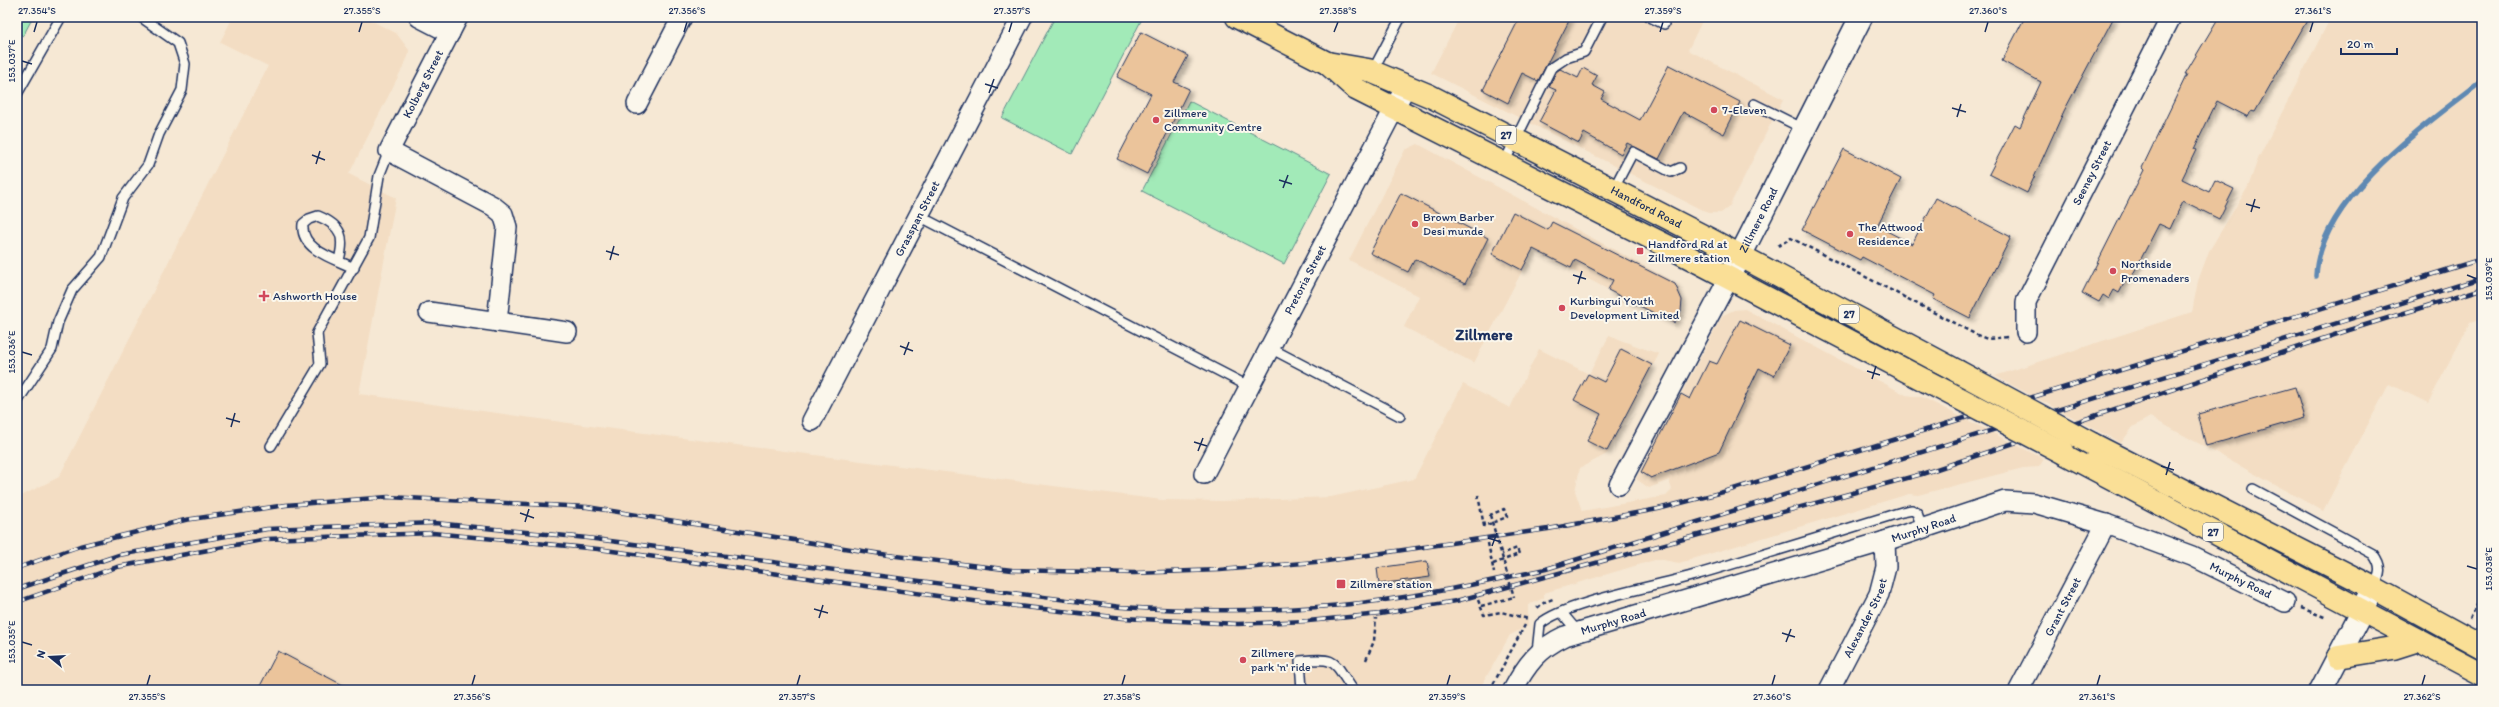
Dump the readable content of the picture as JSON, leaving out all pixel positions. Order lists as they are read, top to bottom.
{
  "streets": {
    "main road": ["27", "Handford Road", "Zillmere Road"],
    "street": [
      "Kolberg Street",
      "Seeney Street",
      "Grasspan Street",
      "Pretoria Street",
      "Murphy Road",
      "Grant Street",
      "Alexander Street"
    ]
  },
  "crossings": [
    ["27", "Handford Road"],
    ["Handford Road", "Zillmere Road"],
    ["Handford Road", "Pretoria Street"],
    ["Murphy Road", "Grant Street"],
    ["Murphy Road", "Alexander Street"]
  ],
  "districts": ["Zillmere"],
  "places": {
    "other": [
      "7-Eleven",
      "Zillmere Community Centre",
      "Brown Barber Desi munde",
      "The Attwood Residence",
      "Northside Promenaders",
      "Kurbingui Youth Development Limited",
      "Zillmere park 'n' ride"
    ],
    "transit": ["Handford Rd at Zillmere station", "Zillmere station"],
    "health": ["Ashworth House"]
  },
  "scale_bar": "20 m",
  "north": "left",
  "coordinates": [
    "27.354°S",
    "27.355°S",
    "27.356°S",
    "27.357°S",
    "27.358°S",
    "27.359°S",
    "27.360°S",
    "27.361°S",
    "153.037°E",
    "153.039°E",
    "153.036°E",
    "153.038°E",
    "153.035°E",
    "27.362°S"
  ]
}
